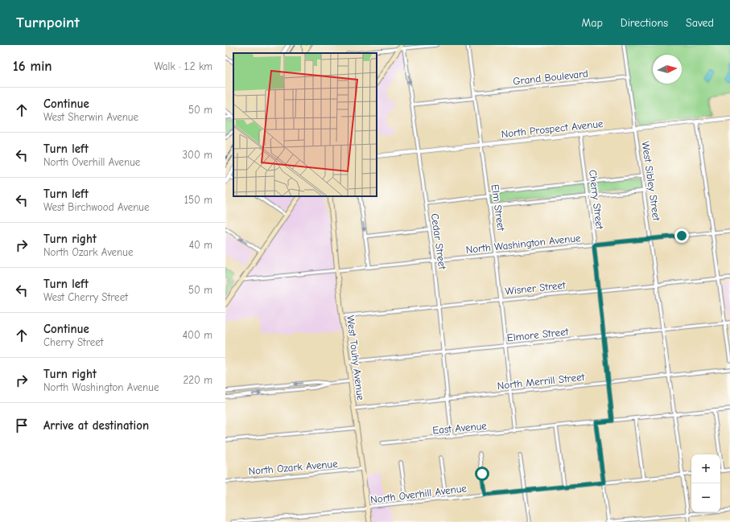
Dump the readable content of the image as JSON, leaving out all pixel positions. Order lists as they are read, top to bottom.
{
  "streets": {
    "main road": ["West Touhy Avenue"],
    "street": [
      "Grand Boulevard",
      "North Prospect Avenue",
      "West Sibley Street",
      "Cherry Street",
      "Elm Street",
      "Cedar Street",
      "North Washington Avenue",
      "Wisner Street",
      "Elmore Street",
      "North Merrill Street",
      "East Avenue",
      "North Ozark Avenue",
      "North Overhill Avenue"
    ]
  },
  "crossings": [
    ["Grand Boulevard", "West Sibley Street"],
    ["Grand Boulevard", "Elm Street"],
    ["North Prospect Avenue", "West Sibley Street"],
    ["North Prospect Avenue", "Cherry Street"],
    ["North Prospect Avenue", "Elm Street"],
    ["North Prospect Avenue", "Cedar Street"],
    ["West Sibley Street", "North Washington Avenue"],
    ["West Sibley Street", "Wisner Street"],
    ["West Sibley Street", "Elmore Street"],
    ["West Sibley Street", "North Merrill Street"],
    ["West Sibley Street", "North Overhill Avenue"],
    ["Cherry Street", "North Washington Avenue"],
    ["Cherry Street", "Wisner Street"],
    ["Cherry Street", "Elmore Street"],
    ["Cherry Street", "North Merrill Street"],
    ["Elm Street", "North Washington Avenue"],
    ["Elm Street", "Wisner Street"],
    ["Elm Street", "Elmore Street"],
    ["Elm Street", "North Merrill Street"],
    ["Elm Street", "East Avenue"],
    ["Cedar Street", "North Washington Avenue"],
    ["Cedar Street", "Wisner Street"],
    ["Cedar Street", "Elmore Street"],
    ["Cedar Street", "North Merrill Street"],
    ["Cedar Street", "East Avenue"],
    ["North Washington Avenue", "West Touhy Avenue"],
    ["Wisner Street", "West Touhy Avenue"],
    ["Elmore Street", "West Touhy Avenue"],
    ["West Touhy Avenue", "North Merrill Street"],
    ["West Touhy Avenue", "North Ozark Avenue"],
    ["West Touhy Avenue", "North Overhill Avenue"]
  ],
  "north": "right",
  "page": {
    "header": "Turnpoint",
    "nav": ["Map", "Directions", "Saved"],
    "heading": ["16 min", "Walk · 1.2 km"],
    "list": [
      ["Continue", "West Sherwin Avenue", "50 m"],
      ["Turn left", "North Overhill Avenue", "300 m"],
      ["Turn left", "West Birchwood Avenue", "150 m"],
      ["Turn right", "North Ozark Avenue", "40 m"],
      ["Turn left", "West Cherry Street", "50 m"],
      ["Continue", "Cherry Street", "400 m"],
      ["Turn right", "North Washington Avenue", "220 m"],
      "Arrive at destination"
    ],
    "map_buttons": ["+", "−"]
  }
}
